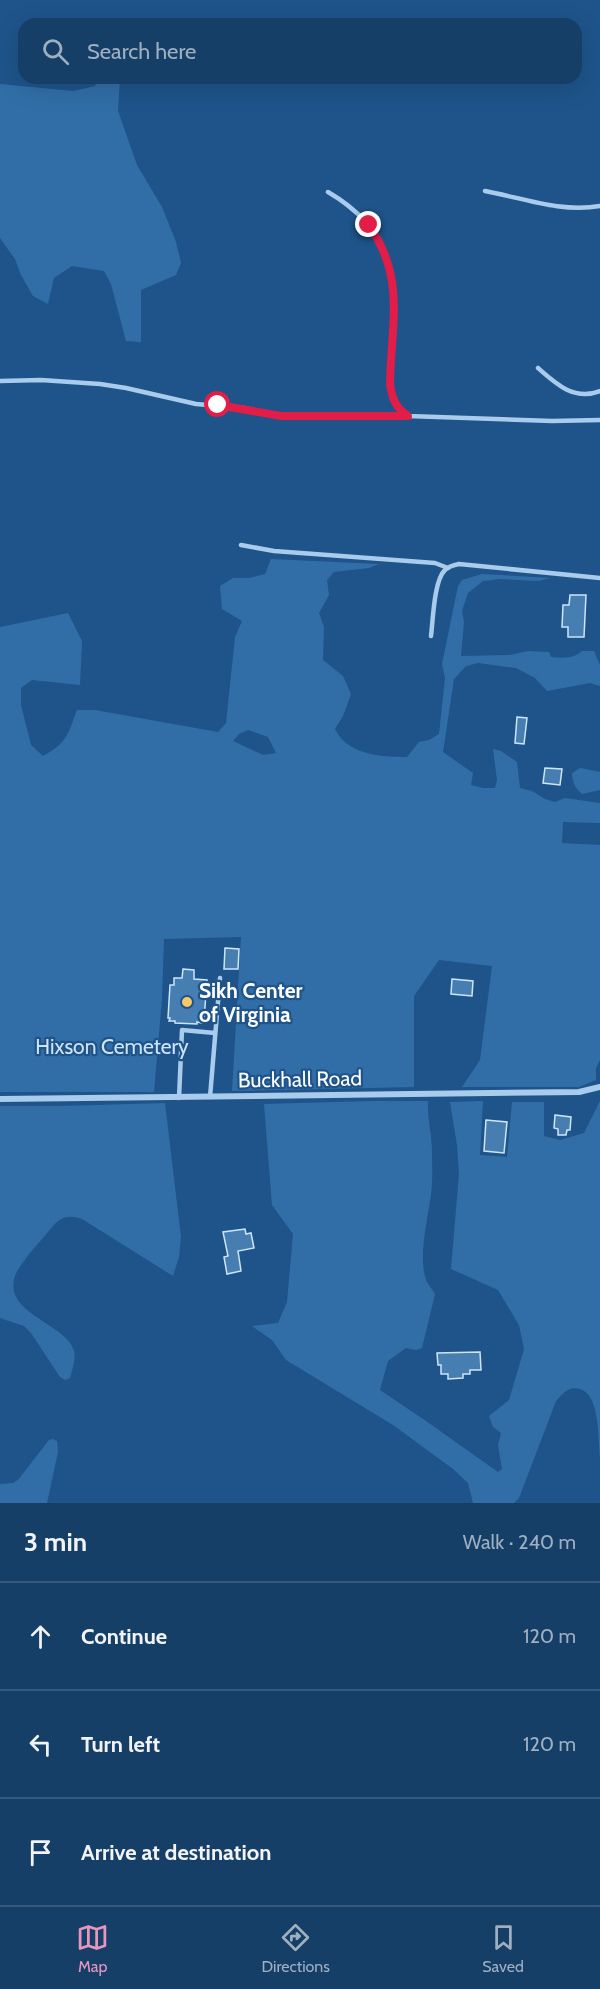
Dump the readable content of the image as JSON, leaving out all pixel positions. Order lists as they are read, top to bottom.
{
  "streets": {
    "street": ["Buckhall Road"]
  },
  "parks": ["Hixson Cemetery"],
  "places": ["Sikh Center of Virginia"],
  "page": {
    "search": "Search here",
    "heading": ["3 min", "Walk · 240 m"],
    "list": [
      ["Continue", "120 m"],
      ["Turn left", "120 m"],
      "Arrive at destination"
    ],
    "nav": ["Map", "Directions", "Saved"]
  }
}
